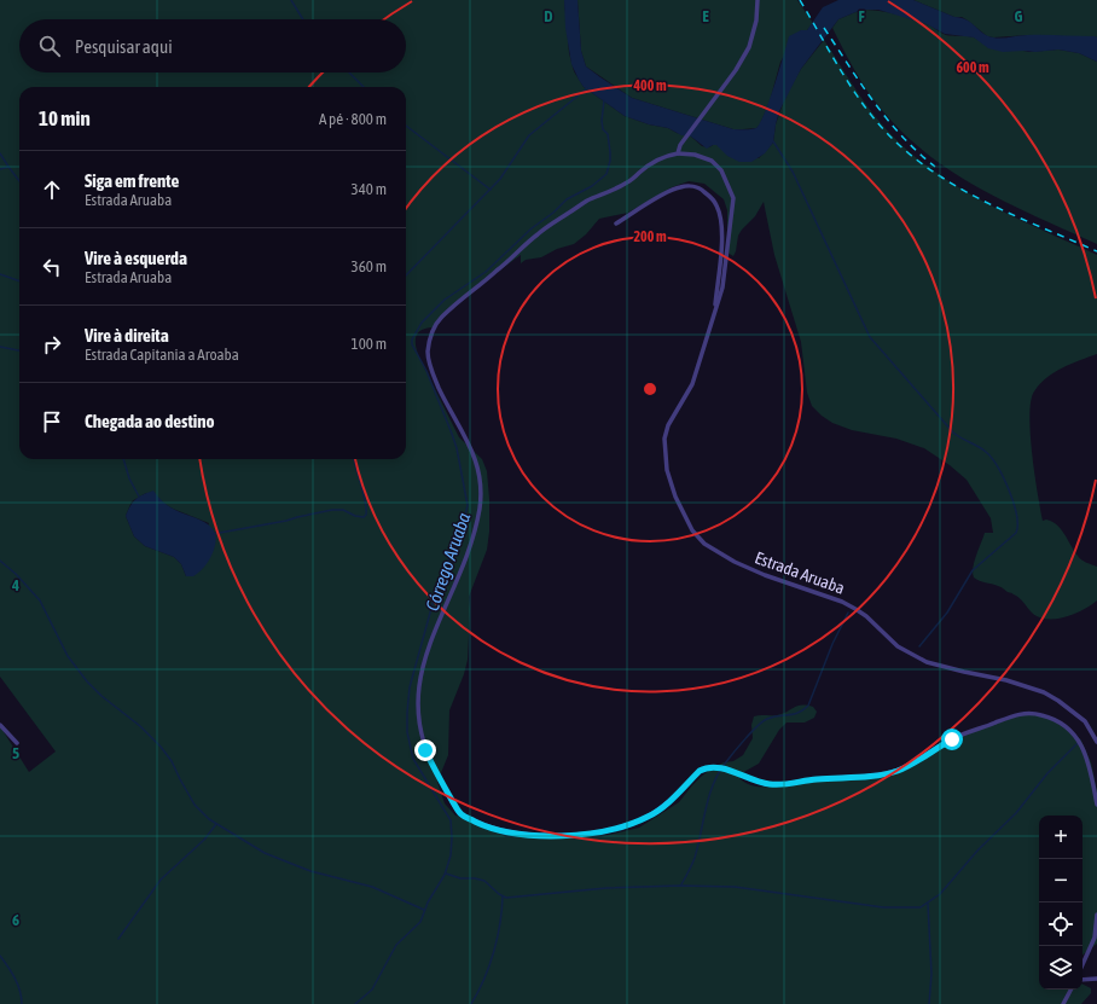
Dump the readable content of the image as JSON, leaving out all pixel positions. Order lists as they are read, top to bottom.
{
  "streets": {
    "street": ["Estrada Aruaba"]
  },
  "water": ["Córrego Aruaba"],
  "page": {
    "search": "Pesquisar aqui",
    "heading": ["10 min", "A pé · 800 m"],
    "list": [
      ["Siga em frente", "Estrada Aruaba", "340 m"],
      ["Vire à esquerda", "Estrada Aruaba", "360 m"],
      ["Vire à direita", "Estrada Capitania a Aroaba", "100 m"],
      "Chegada ao destino"
    ],
    "map_buttons": ["+", "−"]
  },
  "grid": {
    "columns": [
      "D",
      "E",
      "F",
      "G"
    ],
    "rows": ["4", "5", "6"]
  },
  "rings": ["600 m", "400 m", "200 m"]
}
